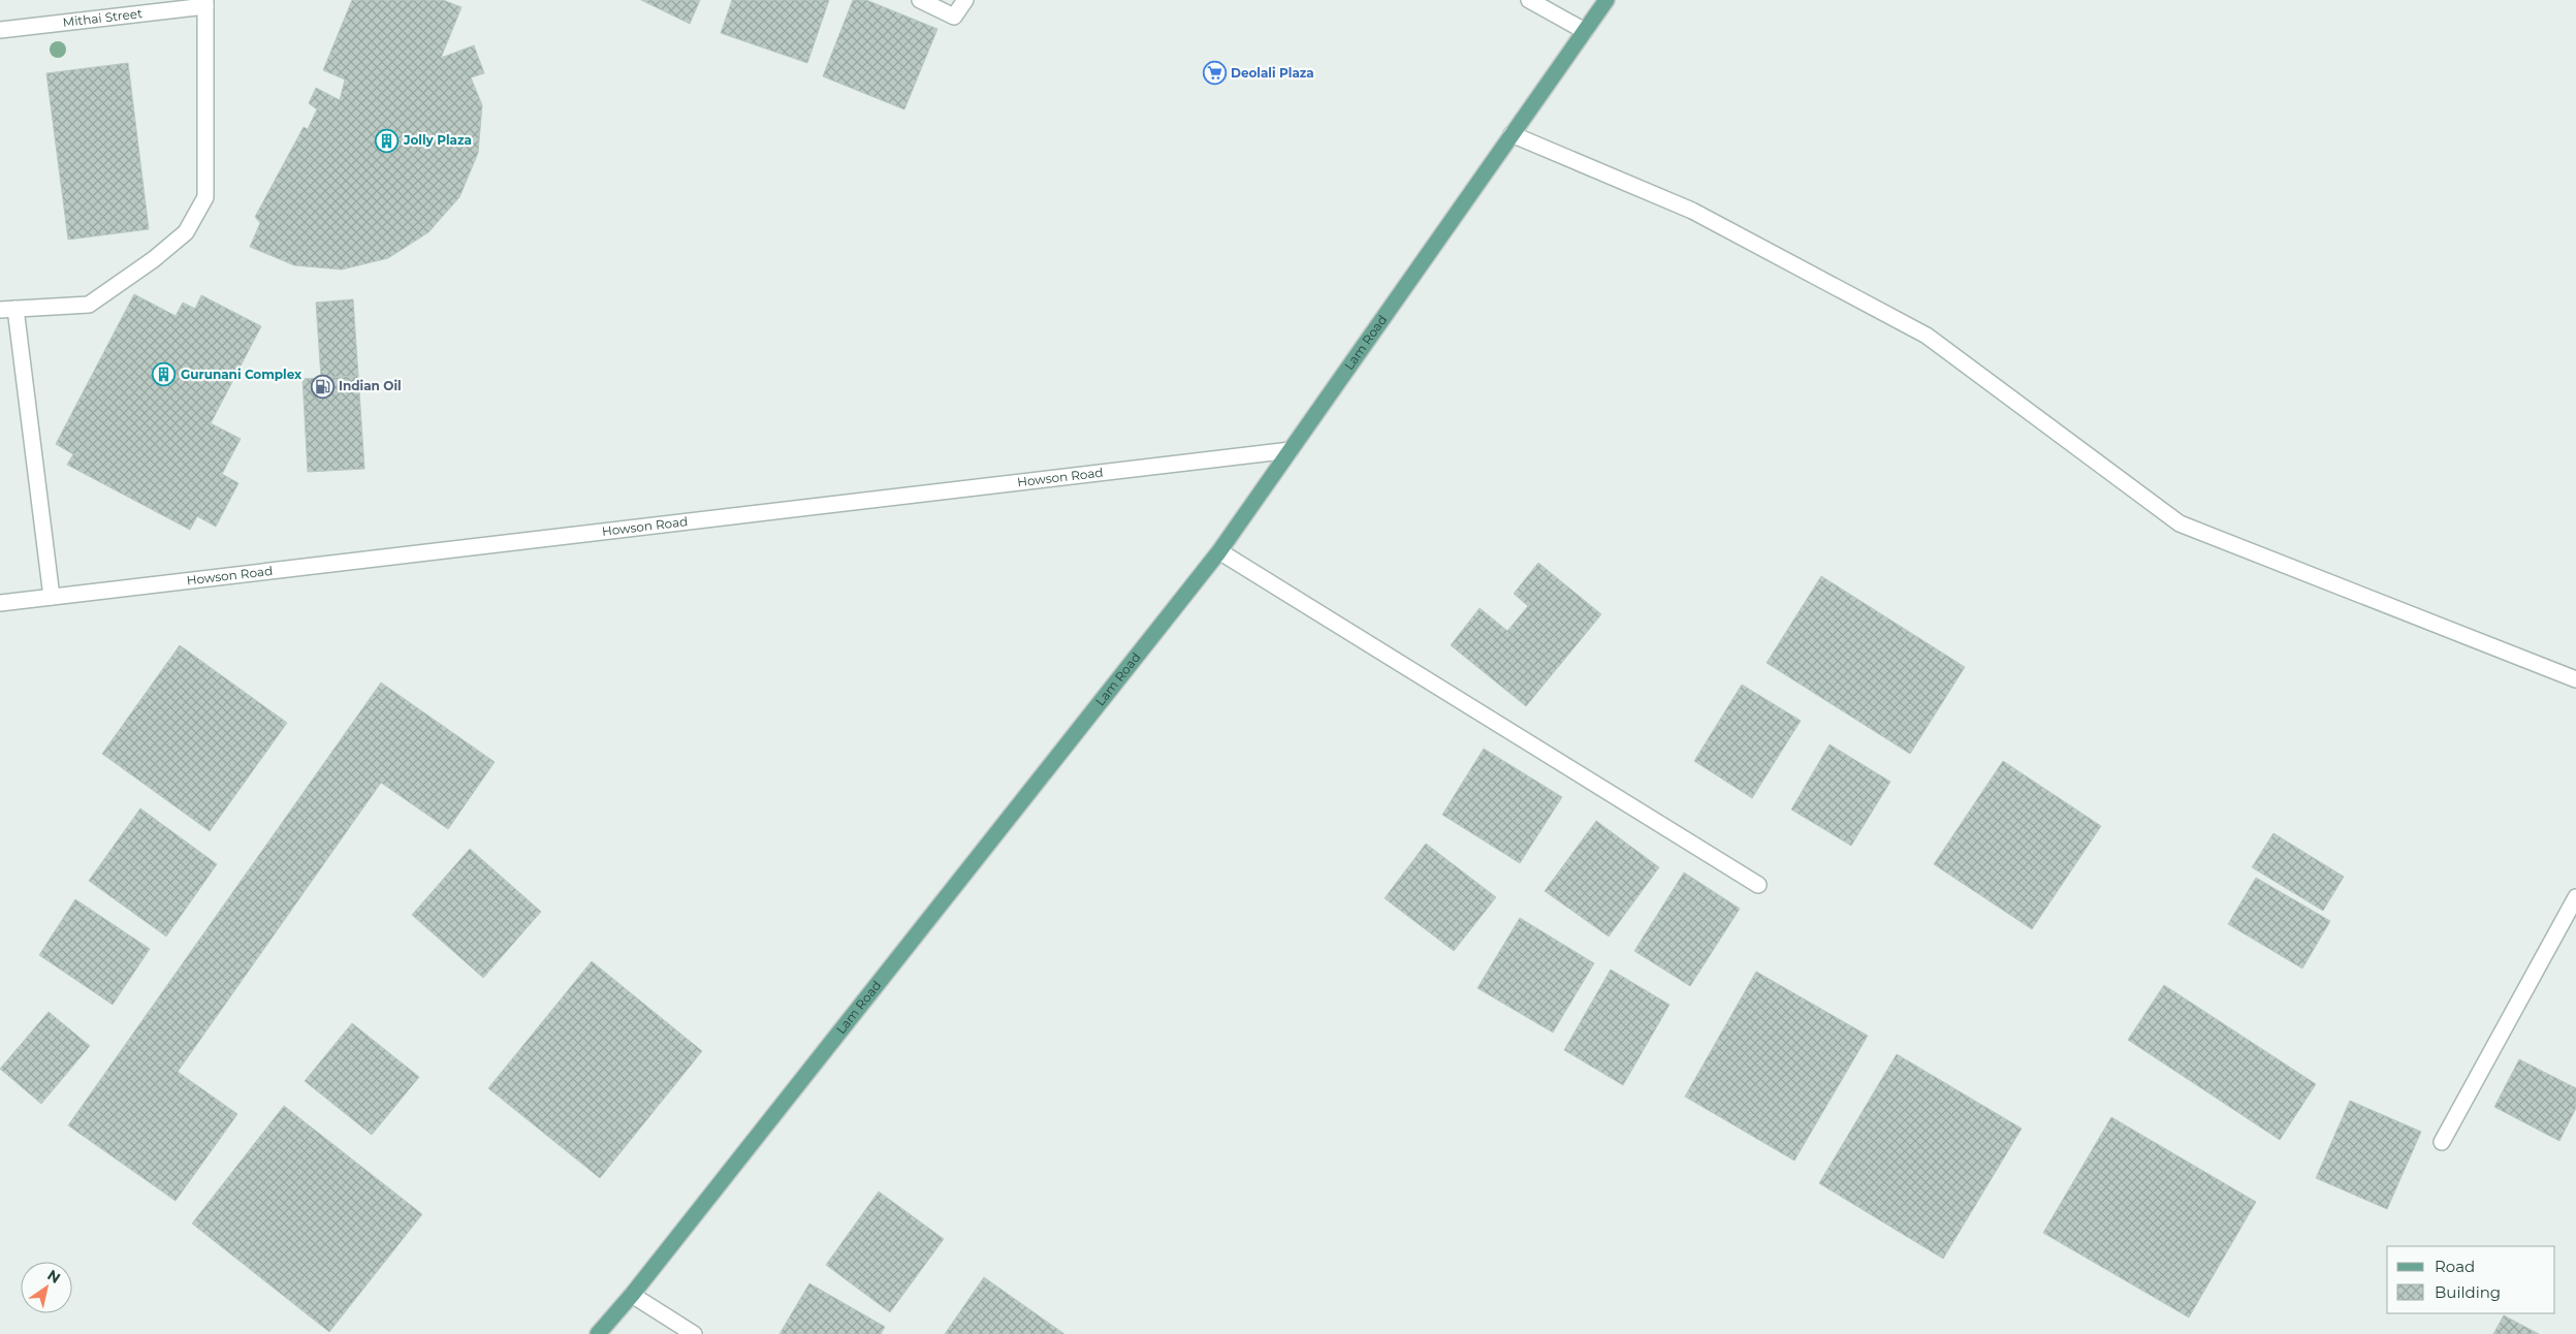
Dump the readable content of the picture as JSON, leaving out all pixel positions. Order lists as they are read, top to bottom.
{
  "streets": {
    "main road": ["Lam Road"],
    "street": ["Mithai Street", "Howson Road"]
  },
  "crossings": [
    ["Lam Road", "Howson Road"]
  ],
  "places": {
    "supermarket": ["Deolali Plaza"],
    "building": ["Jolly Plaza", "Gurunani Complex"],
    "fuel station": ["Indian Oil"]
  },
  "legend": ["Road", "Building"],
  "north": "top right"
}
